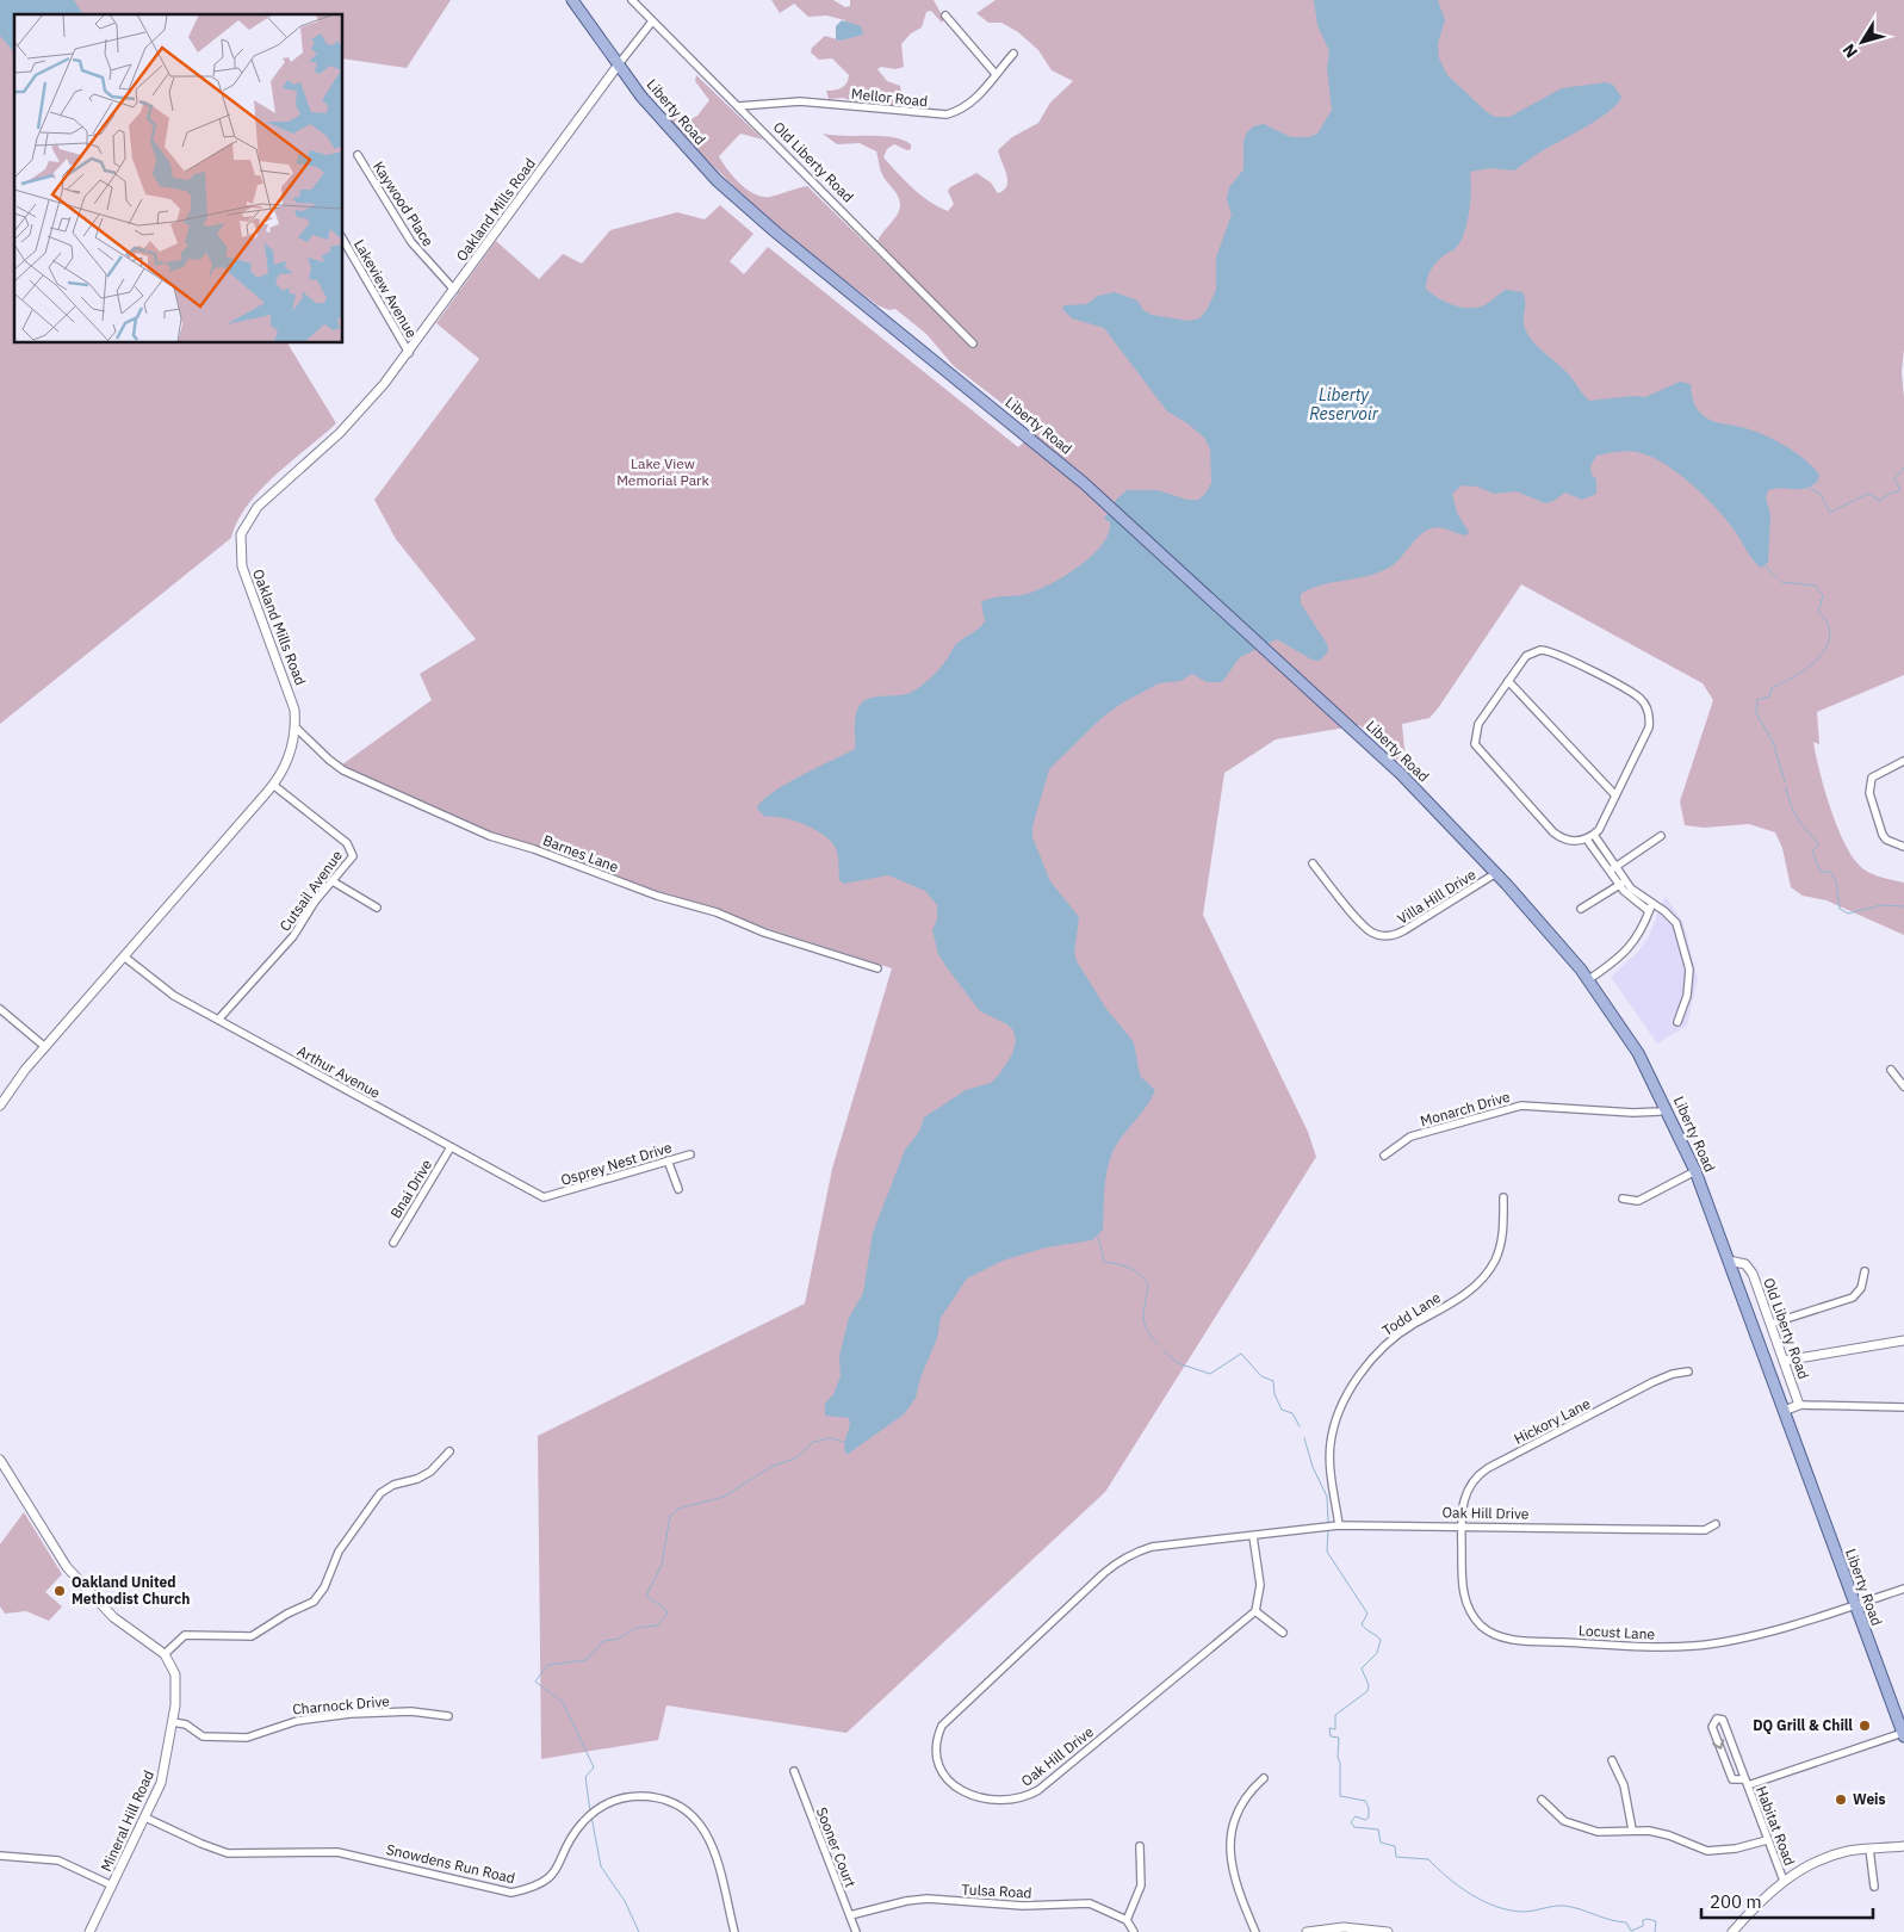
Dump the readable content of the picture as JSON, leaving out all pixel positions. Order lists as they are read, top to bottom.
{
  "streets": {
    "main road": ["Liberty Road"],
    "street": [
      "Mellor Road",
      "Old Liberty Road",
      "Kaywood Place",
      "Oakland Mills Road",
      "Lakeview Avenue",
      "Barnes Lane",
      "Cutsail Avenue",
      "Villa Hill Drive",
      "Arthur Avenue",
      "Monarch Drive",
      "Osprey Nest Drive",
      "Bnai Drive",
      "Todd Lane",
      "Hickory Lane",
      "Oak Hill Drive",
      "Locust Lane",
      "Charnock Drive",
      "Mineral Hill Road",
      "Habitat Road",
      "Sooner Court",
      "Snowdens Run Road",
      "Tulsa Road"
    ]
  },
  "crossings": [
    ["Mellor Road", "Old Liberty Road"],
    ["Liberty Road", "Old Liberty Road"],
    ["Liberty Road", "Oakland Mills Road"],
    ["Liberty Road", "Villa Hill Drive"],
    ["Liberty Road", "Monarch Drive"],
    ["Liberty Road", "Locust Lane"],
    ["Old Liberty Road", "Oakland Mills Road"],
    ["Kaywood Place", "Oakland Mills Road"],
    ["Oakland Mills Road", "Lakeview Avenue"],
    ["Oakland Mills Road", "Barnes Lane"],
    ["Oakland Mills Road", "Cutsail Avenue"],
    ["Oakland Mills Road", "Arthur Avenue"],
    ["Cutsail Avenue", "Arthur Avenue"],
    ["Arthur Avenue", "Osprey Nest Drive"],
    ["Arthur Avenue", "Bnai Drive"],
    ["Todd Lane", "Oak Hill Drive"],
    ["Hickory Lane", "Oak Hill Drive"],
    ["Hickory Lane", "Locust Lane"],
    ["Oak Hill Drive", "Locust Lane"],
    ["Charnock Drive", "Mineral Hill Road"],
    ["Mineral Hill Road", "Snowdens Run Road"],
    ["Sooner Court", "Tulsa Road"]
  ],
  "water": ["Liberty Reservoir"],
  "parks": ["Lake View Memorial Park"],
  "places": ["Oakland United Methodist Church", "DQ Grill & Chill", "Weis"],
  "scale_bar": "200 m",
  "north": "bottom left"
}
